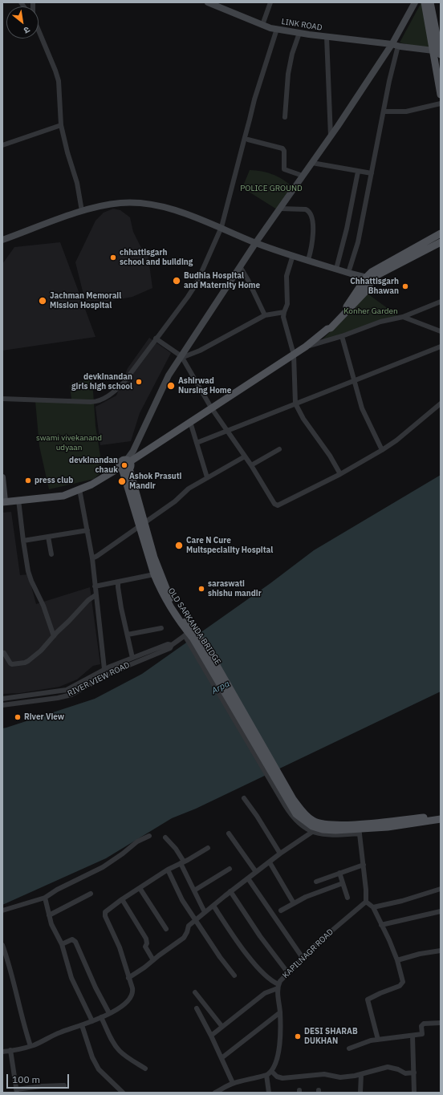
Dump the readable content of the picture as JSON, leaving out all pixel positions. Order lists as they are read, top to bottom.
{
  "streets": {
    "main road": ["OLD SARKANDA BRIDGE"],
    "street": ["LINK ROAD", "RIVER VIEW ROAD", "KAPILNAGR ROAD"]
  },
  "crossings": [
    ["OLD SARKANDA BRIDGE", "RIVER VIEW ROAD"]
  ],
  "water": ["Arpa"],
  "parks": ["POLICE GROUND", "Konher Garden", "swami vivekanand udyaan"],
  "places": [
    "chhattisgarh school and building",
    "Budhia Hospital and Maternity Home",
    "Chhattisgarh Bhawan",
    "Jachman Memorail Mission Hospital",
    "devkinandan girls high school",
    "Ashirwad Nursing Home",
    "devkinandan chauk",
    "press club",
    "Ashok Prasuti Mandir",
    "Care N Cure Multspeciality Hospital",
    "saraswati shishu mandir",
    "River View",
    "DESI SHARAB DUKHAN"
  ],
  "scale_bar": "100 m",
  "north": "bottom right"
}
